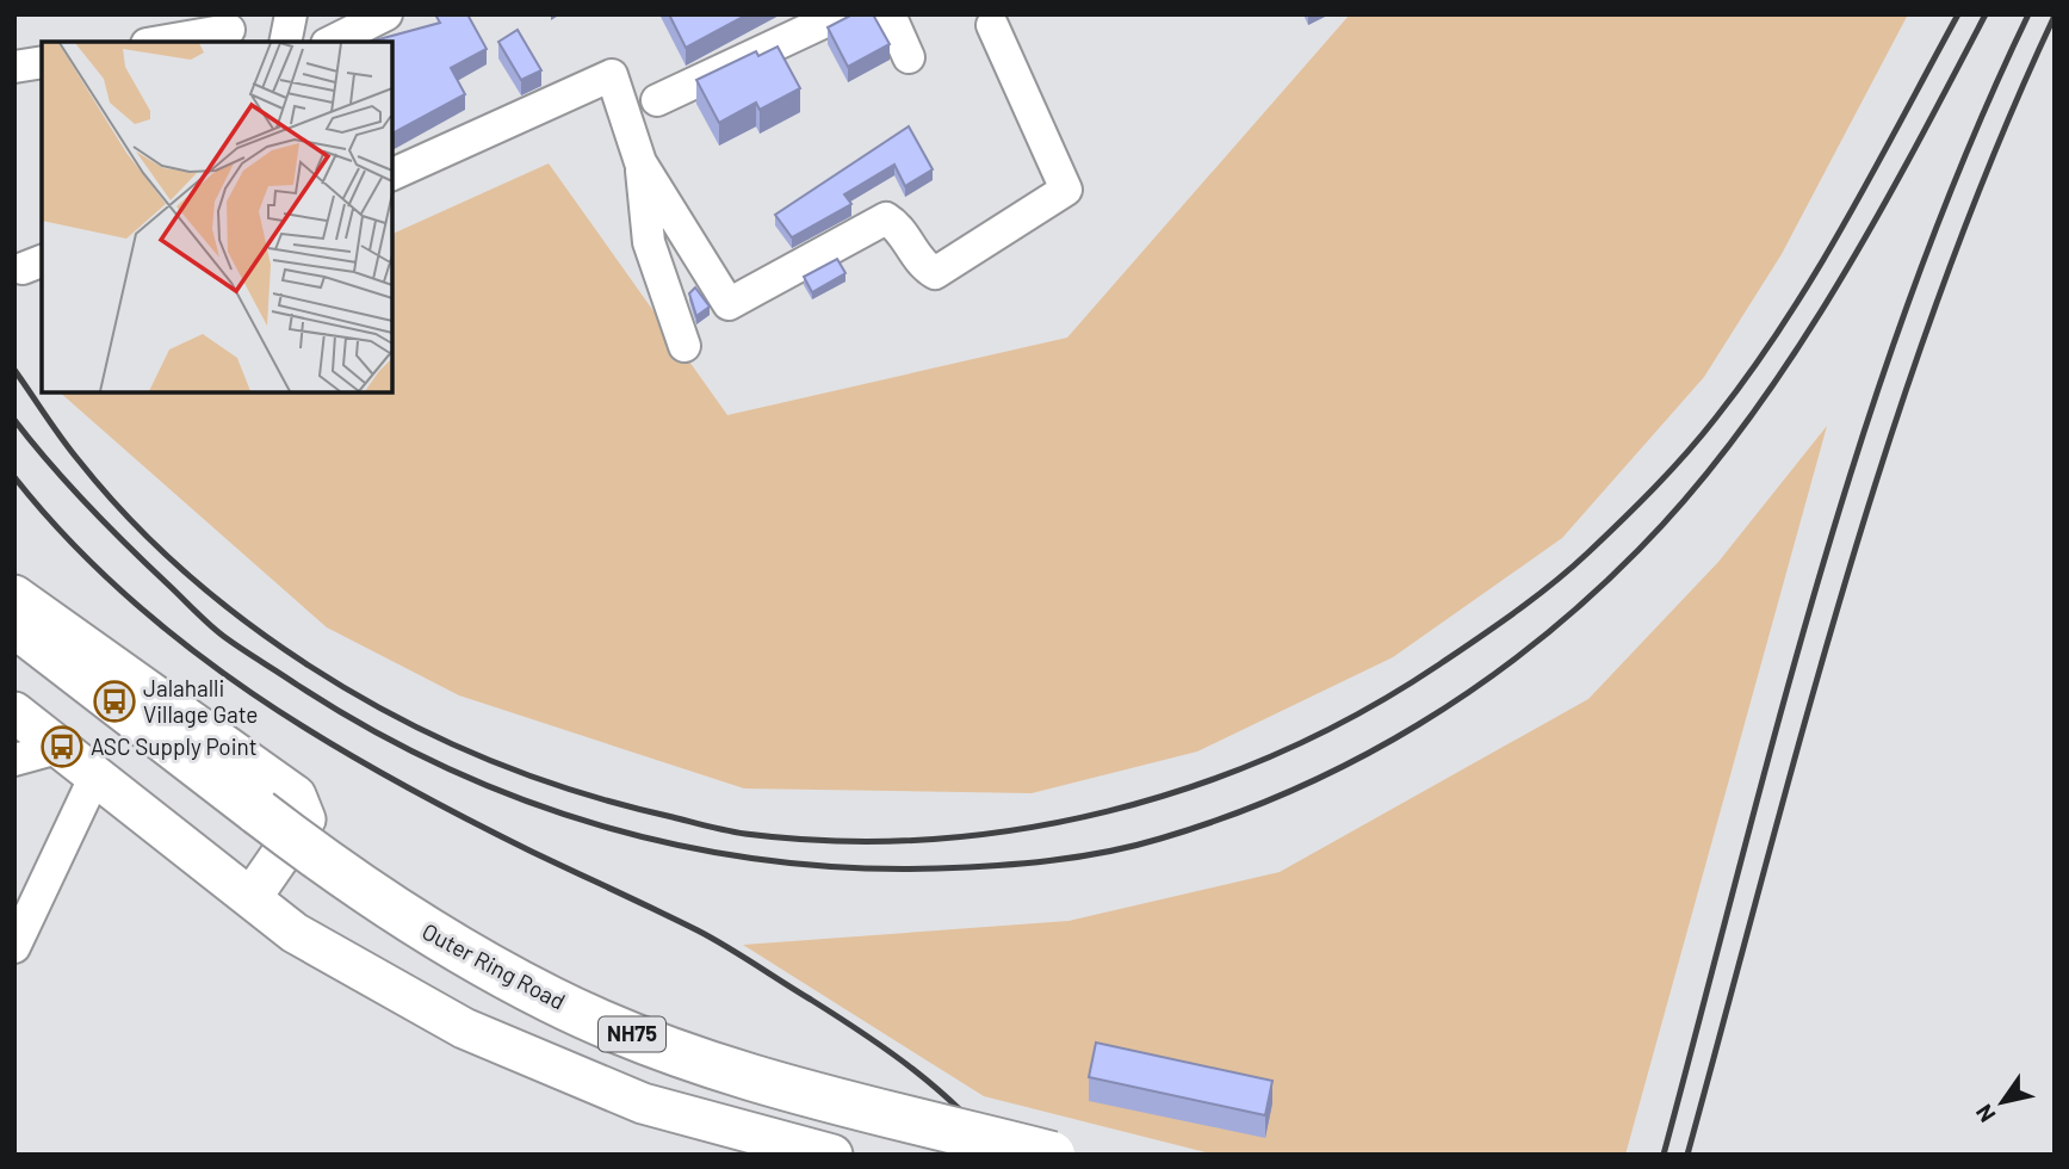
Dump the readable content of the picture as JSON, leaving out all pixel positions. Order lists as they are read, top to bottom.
{
  "streets": {
    "highway": ["Outer Ring Road", "NH75"]
  },
  "places": {
    "bus stop": ["Jalahalli Village Gate", "ASC Supply Point"]
  },
  "north": "bottom left"
}
